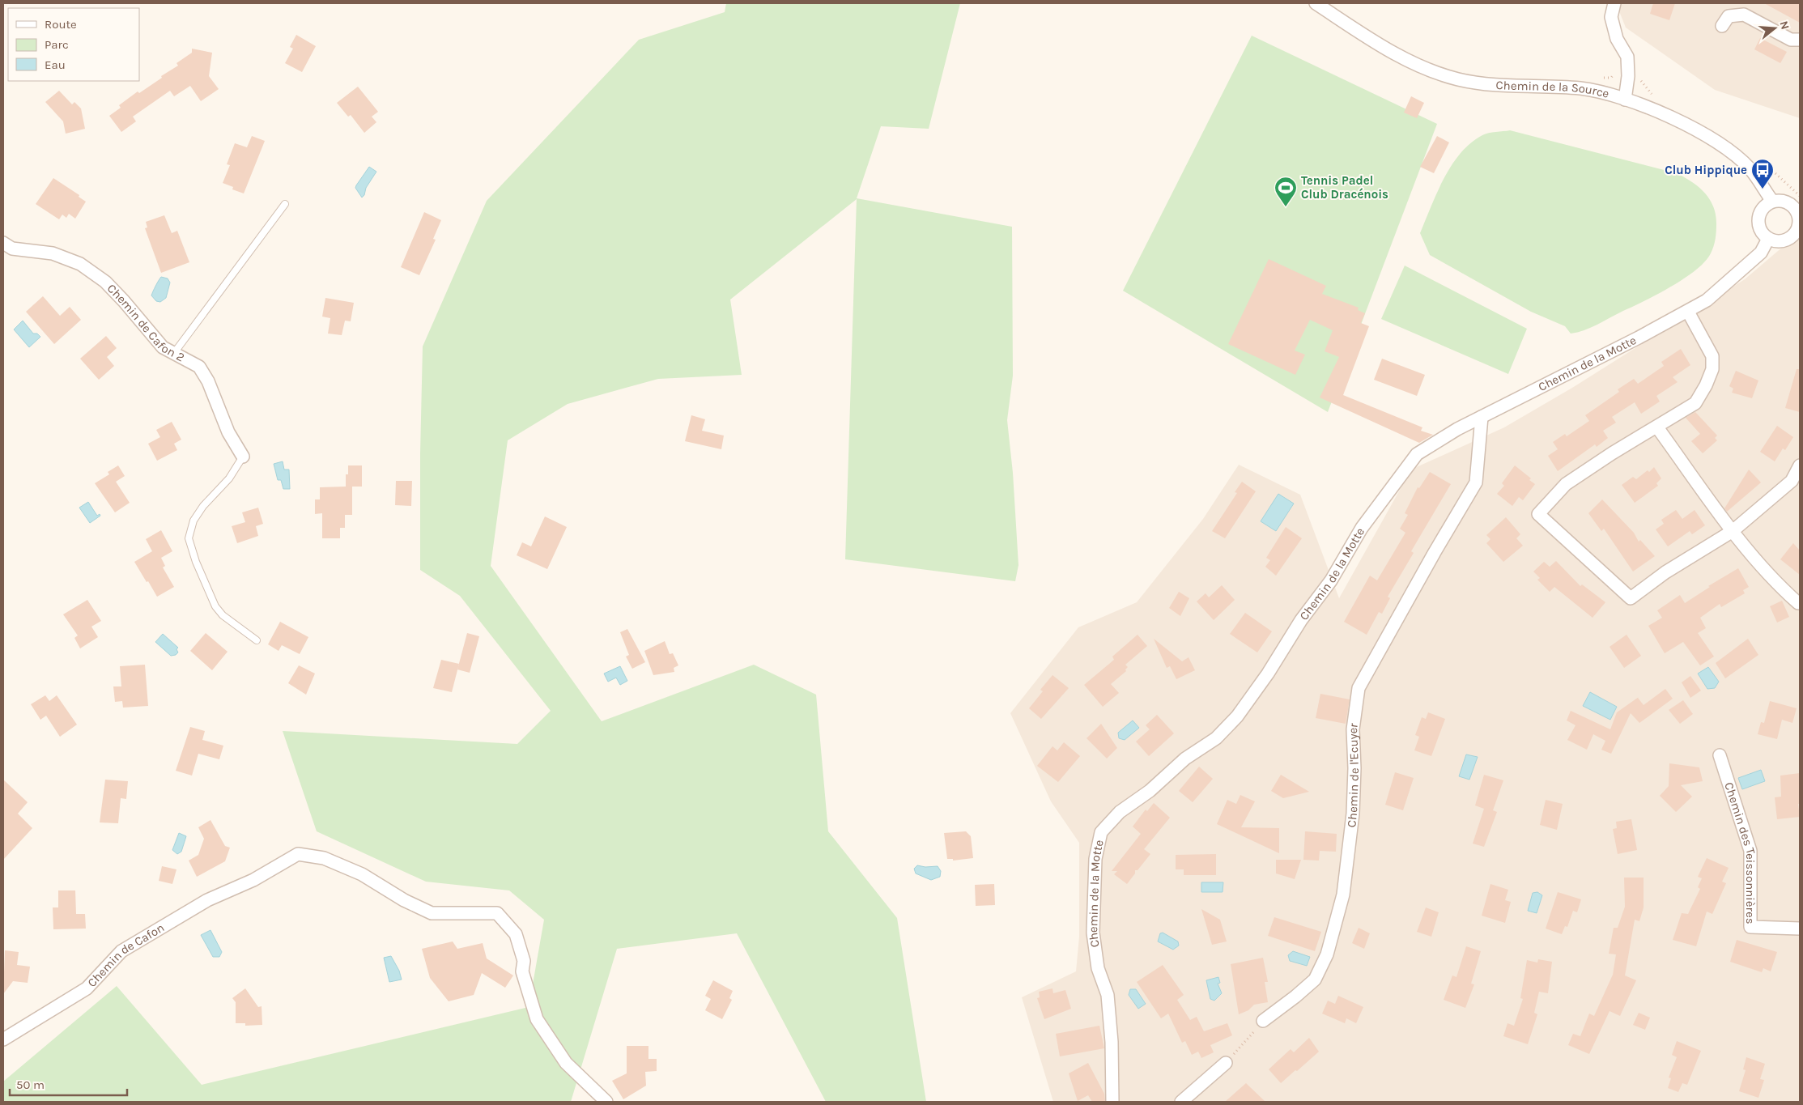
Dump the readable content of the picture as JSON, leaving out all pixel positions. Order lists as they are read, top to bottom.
{
  "streets": {
    "street": [
      "Chemin de la Source",
      "Chemin de Cafon 2",
      "Chemin de la Motte",
      "Chemin de l'Ecuyer",
      "Chemin des Teissonnières",
      "Chemin de Cafon"
    ]
  },
  "crossings": [
    ["Chemin de la Source", "Chemin de la Motte"],
    ["Chemin de la Motte", "Chemin de l'Ecuyer"]
  ],
  "places": {
    "bus stop": ["Club Hippique"],
    "sports": ["Tennis Padel Club Dracénois"]
  },
  "legend": ["Route", "Parc", "Eau"],
  "scale_bar": "50 m",
  "north": "right"
}
